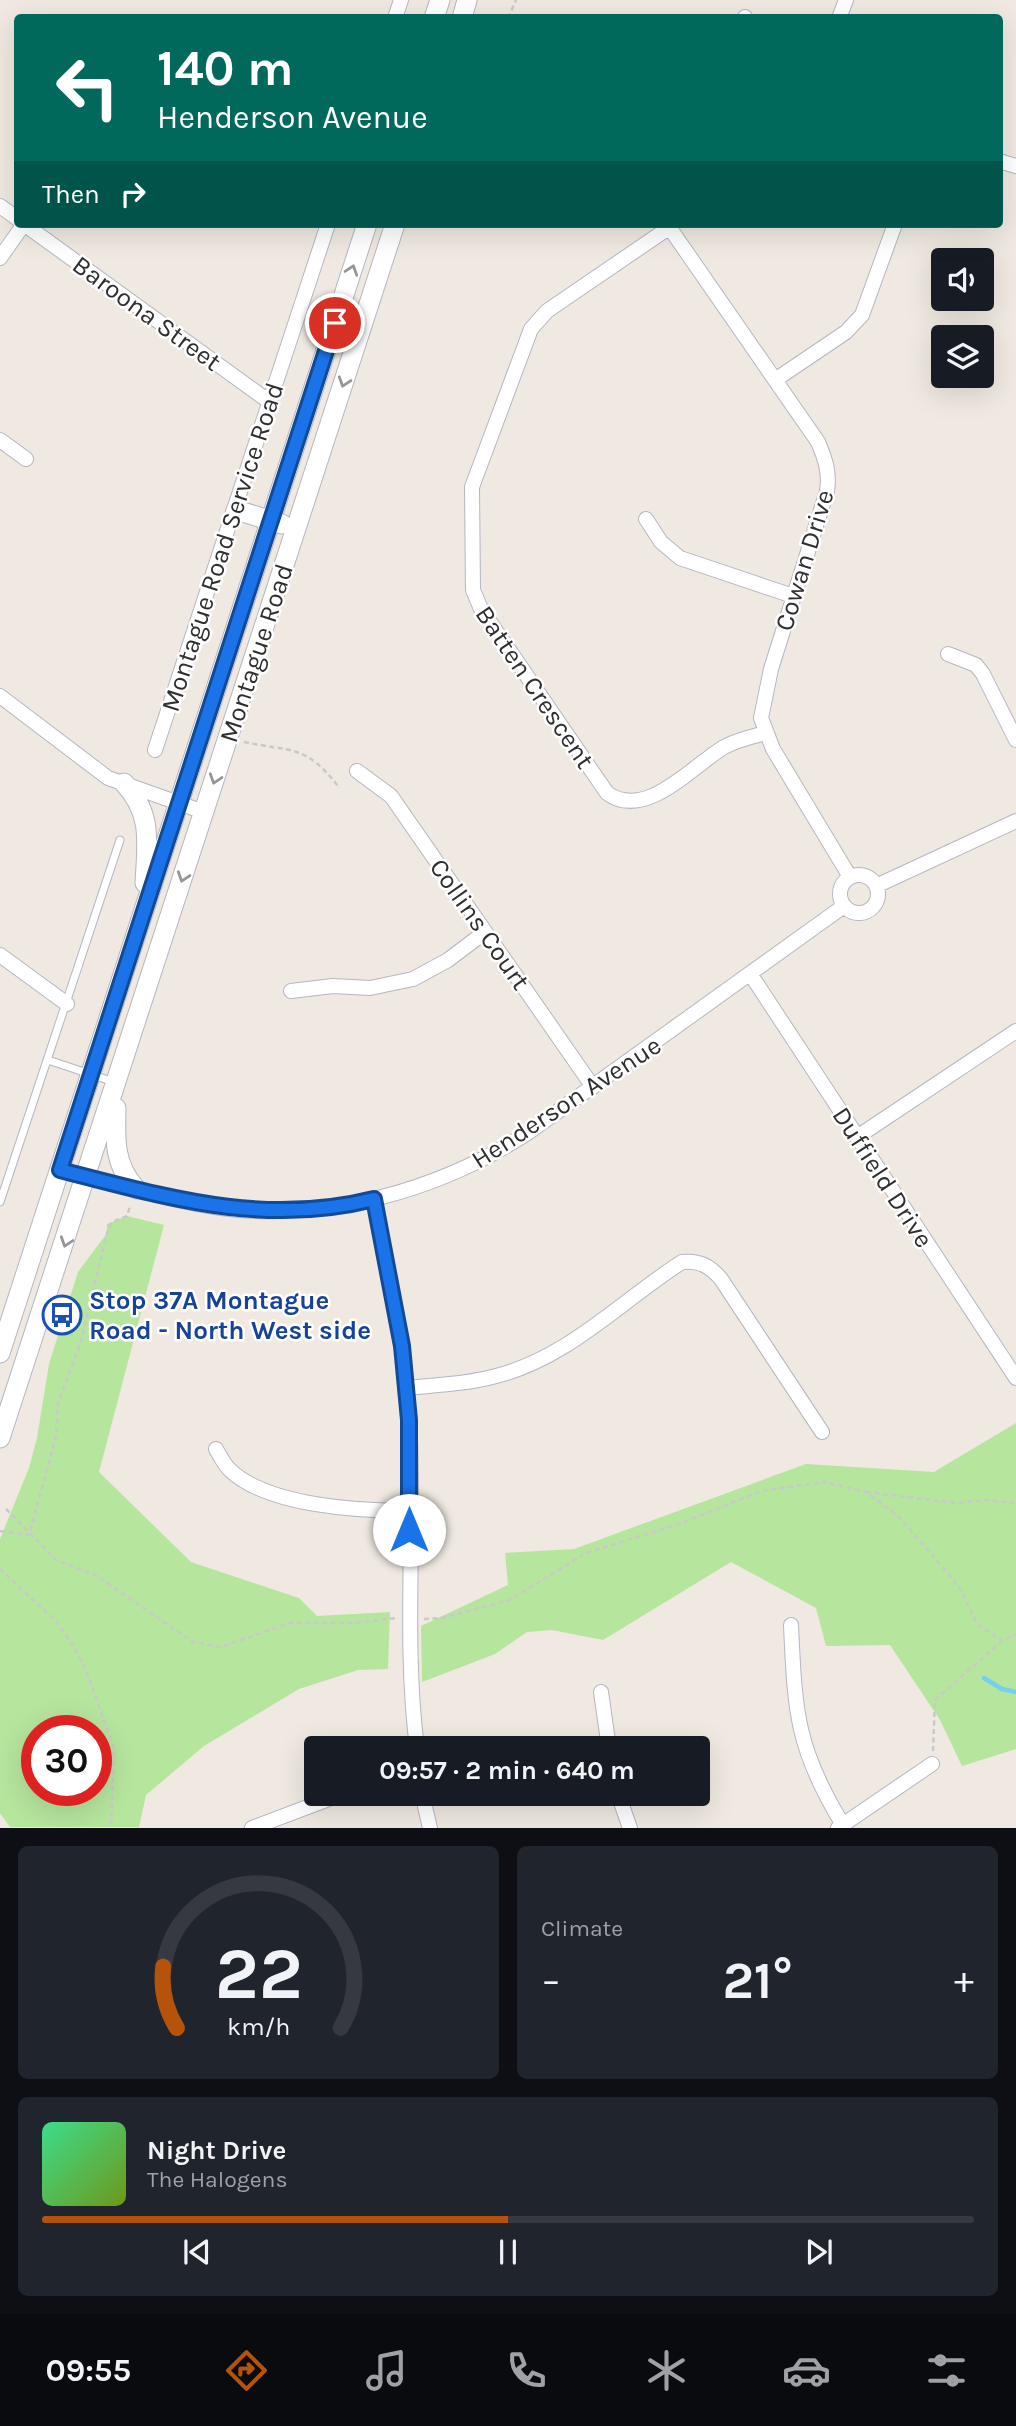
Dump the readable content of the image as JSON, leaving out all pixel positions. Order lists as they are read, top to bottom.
{
  "streets": {
    "main road": ["Montague Road"],
    "street": [
      "Baroona Street",
      "Montague Road Service Road",
      "Cowan Drive",
      "Batten Crescent",
      "Collins Court",
      "Henderson Avenue",
      "Duffield Drive"
    ]
  },
  "crossings": [
    ["Baroona Street", "Montague Road Service Road"],
    ["Cowan Drive", "Batten Crescent"],
    ["Cowan Drive", "Henderson Avenue"],
    ["Montague Road", "Henderson Avenue"],
    ["Collins Court", "Henderson Avenue"],
    ["Henderson Avenue", "Duffield Drive"]
  ],
  "places": {
    "bus stop": ["Stop 37A Montague Road - North West side"]
  },
  "page": {
    "turn": ["140 m", "Henderson Avenue"],
    "then": "Then",
    "limit": "30",
    "trip": "09:57 · 2 min · 640 m",
    "tile": "Climate",
    "heat": ["−", "21°", "+"],
    "song": ["Night Drive", "The Halogens"],
    "tabs": "09:55",
    "gauge": ["22", "km/h"]
  }
}
